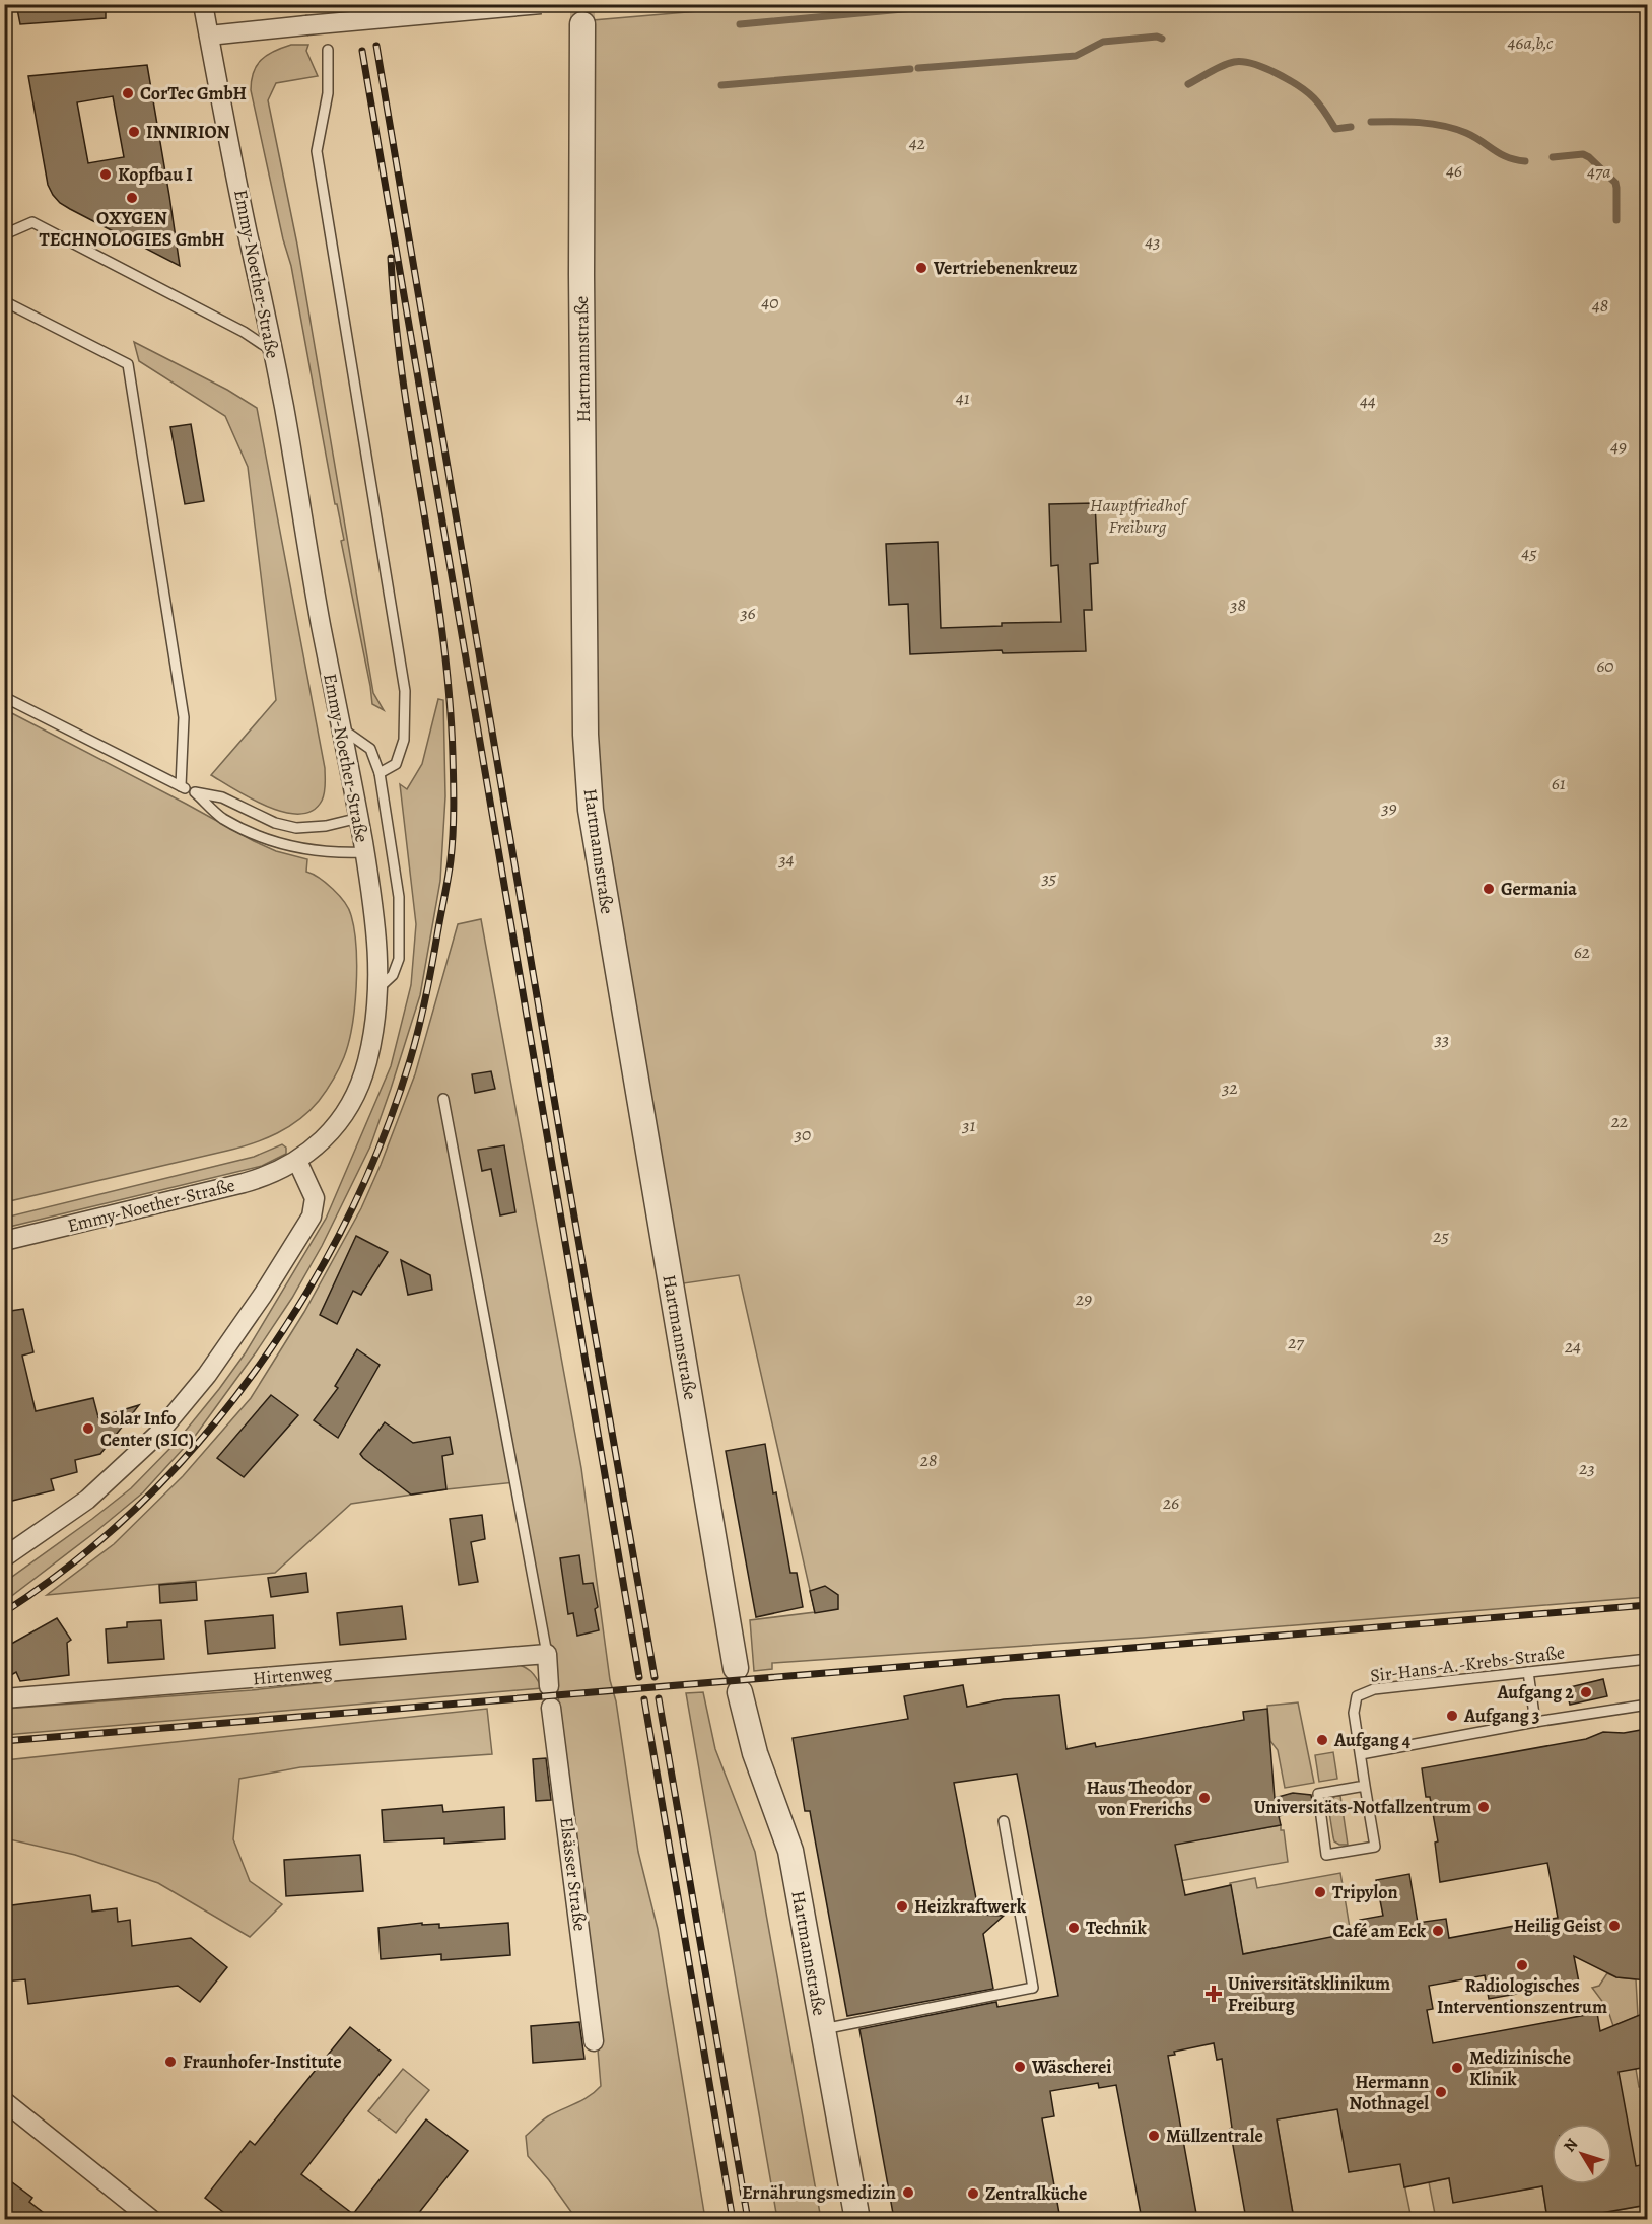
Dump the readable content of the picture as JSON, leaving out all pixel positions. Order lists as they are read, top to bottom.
{
  "streets": {
    "street": [
      "Emmy-Noether-Straße",
      "Hartmannstraße",
      "Hirtenweg",
      "Elsässer Straße"
    ],
    "lane": ["Sir-Hans-A.-Krebs-Straße"]
  },
  "parks": [
    "46a,b,c",
    "42",
    "46",
    "47a",
    "43",
    "40",
    "48",
    "41",
    "44",
    "49",
    "Hauptfriedhof Freiburg",
    "45",
    "38",
    "36",
    "60",
    "61",
    "39",
    "34",
    "35",
    "62",
    "33",
    "32",
    "22",
    "31",
    "30",
    "25",
    "29",
    "27",
    "24",
    "28",
    "23",
    "26"
  ],
  "places": {
    "other": [
      "CorTec GmbH",
      "INNIRION",
      "Kopfbau I",
      "OXYGEN TECHNOLOGIES GmbH",
      "Vertriebenenkreuz",
      "Germania",
      "Solar Info Center (SIC)",
      "Aufgang 2",
      "Aufgang 3",
      "Aufgang 4",
      "Haus Theodor von Frerichs",
      "Universitäts-Notfallzentrum",
      "Tripylon",
      "Heizkraftwerk",
      "Heilig Geist",
      "Technik",
      "Café am Eck",
      "Radiologisches Interventionszentrum",
      "Fraunhofer-Institute",
      "Wäscherei",
      "Medizinische Klinik",
      "Hermann Nothnagel",
      "Müllzentrale",
      "Ernährungsmedizin",
      "Zentralküche"
    ],
    "health": ["Universitätsklinikum Freiburg"]
  },
  "north": "top left"
}
